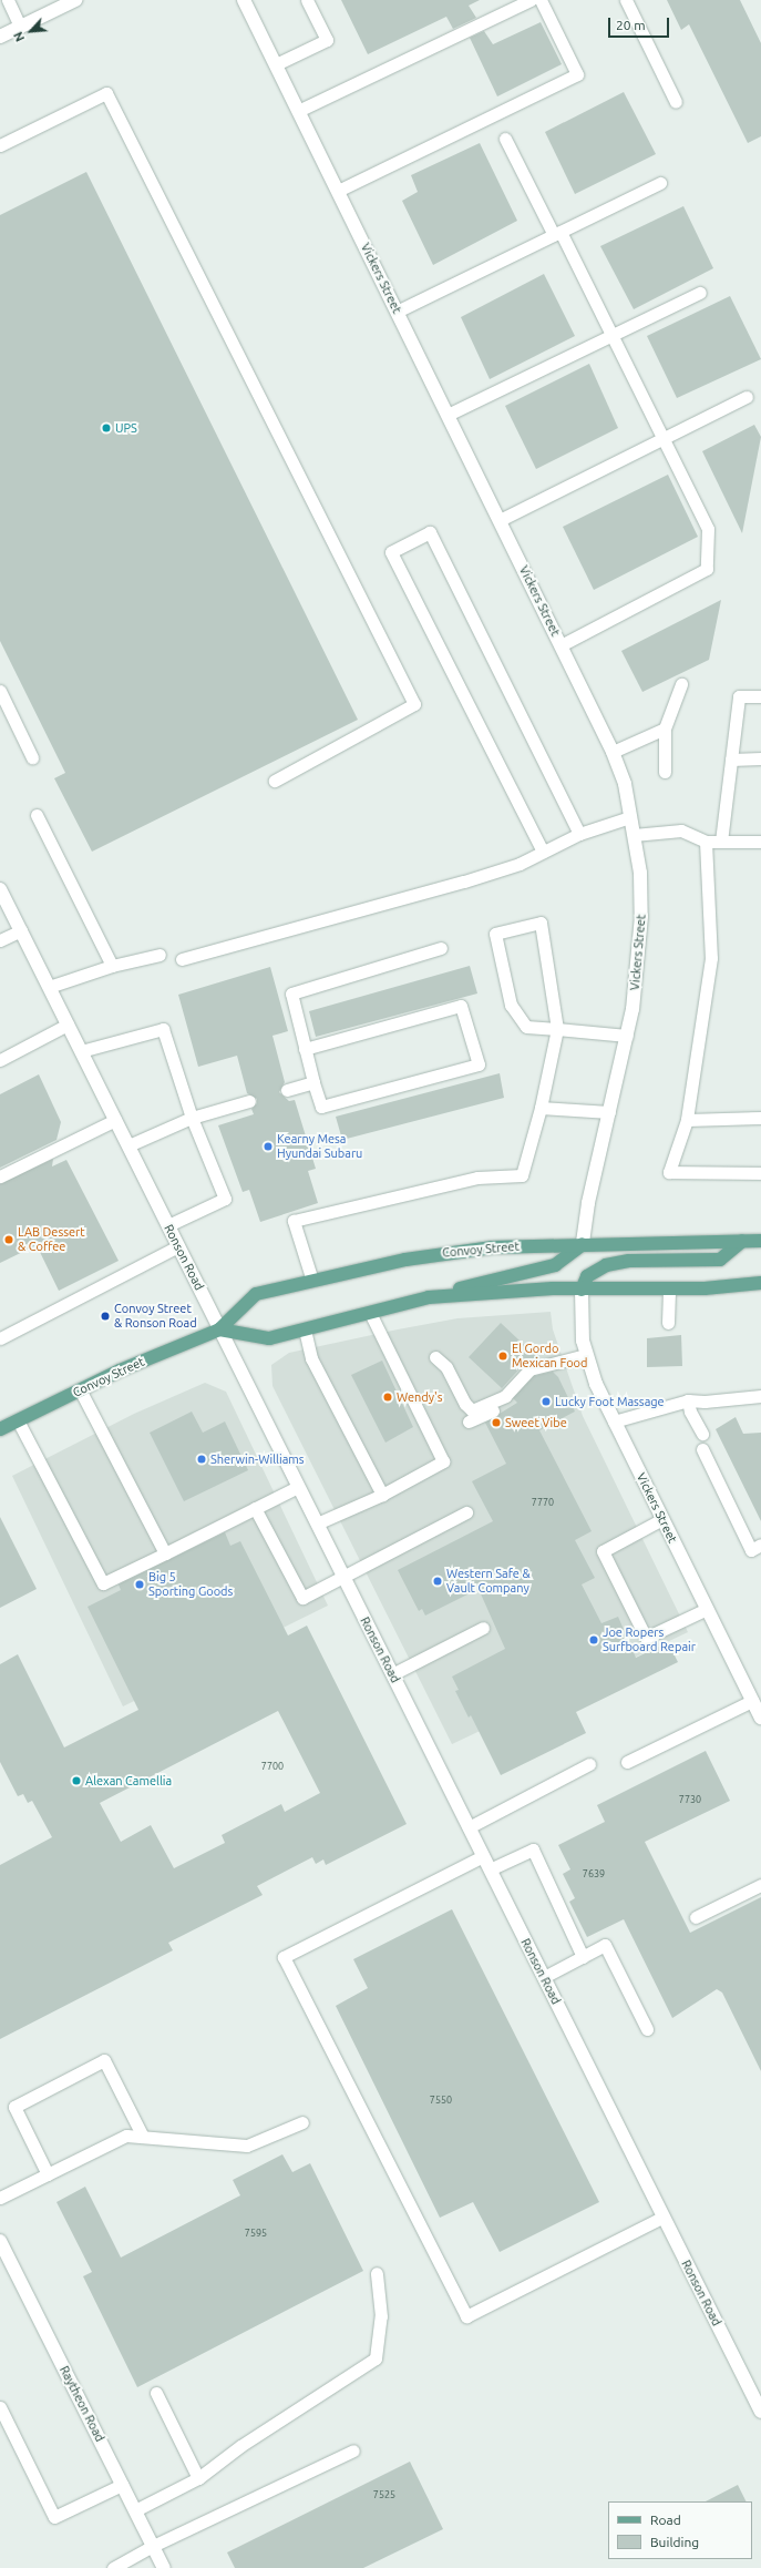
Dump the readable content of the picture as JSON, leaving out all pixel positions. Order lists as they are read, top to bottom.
{
  "streets": {
    "main road": ["Convoy Street"],
    "street": ["Vickers Street", "Ronson Road", "Raytheon Road"]
  },
  "crossings": [
    ["Vickers Street", "Convoy Street"],
    ["Convoy Street", "Ronson Road"]
  ],
  "places": [
    "UPS",
    "Kearny Mesa Hyundai Subaru",
    "LAB Dessert & Coffee",
    "Convoy Street & Ronson Road",
    "El Gordo Mexican Food",
    "Wendy's",
    "Lucky Foot Massage",
    "Sweet Vibe",
    "Sherwin-Williams",
    "Western Safe & Vault Company",
    "Big 5 Sporting Goods",
    "Joe Ropers Surfboard Repair",
    "Alexan Camellia"
  ],
  "house_numbers": [
    "7770",
    "7700",
    "7730",
    "7639",
    "7550",
    "7595",
    "7525"
  ],
  "legend": ["Road", "Building"],
  "scale_bar": "20 m",
  "north": "bottom left"
}
